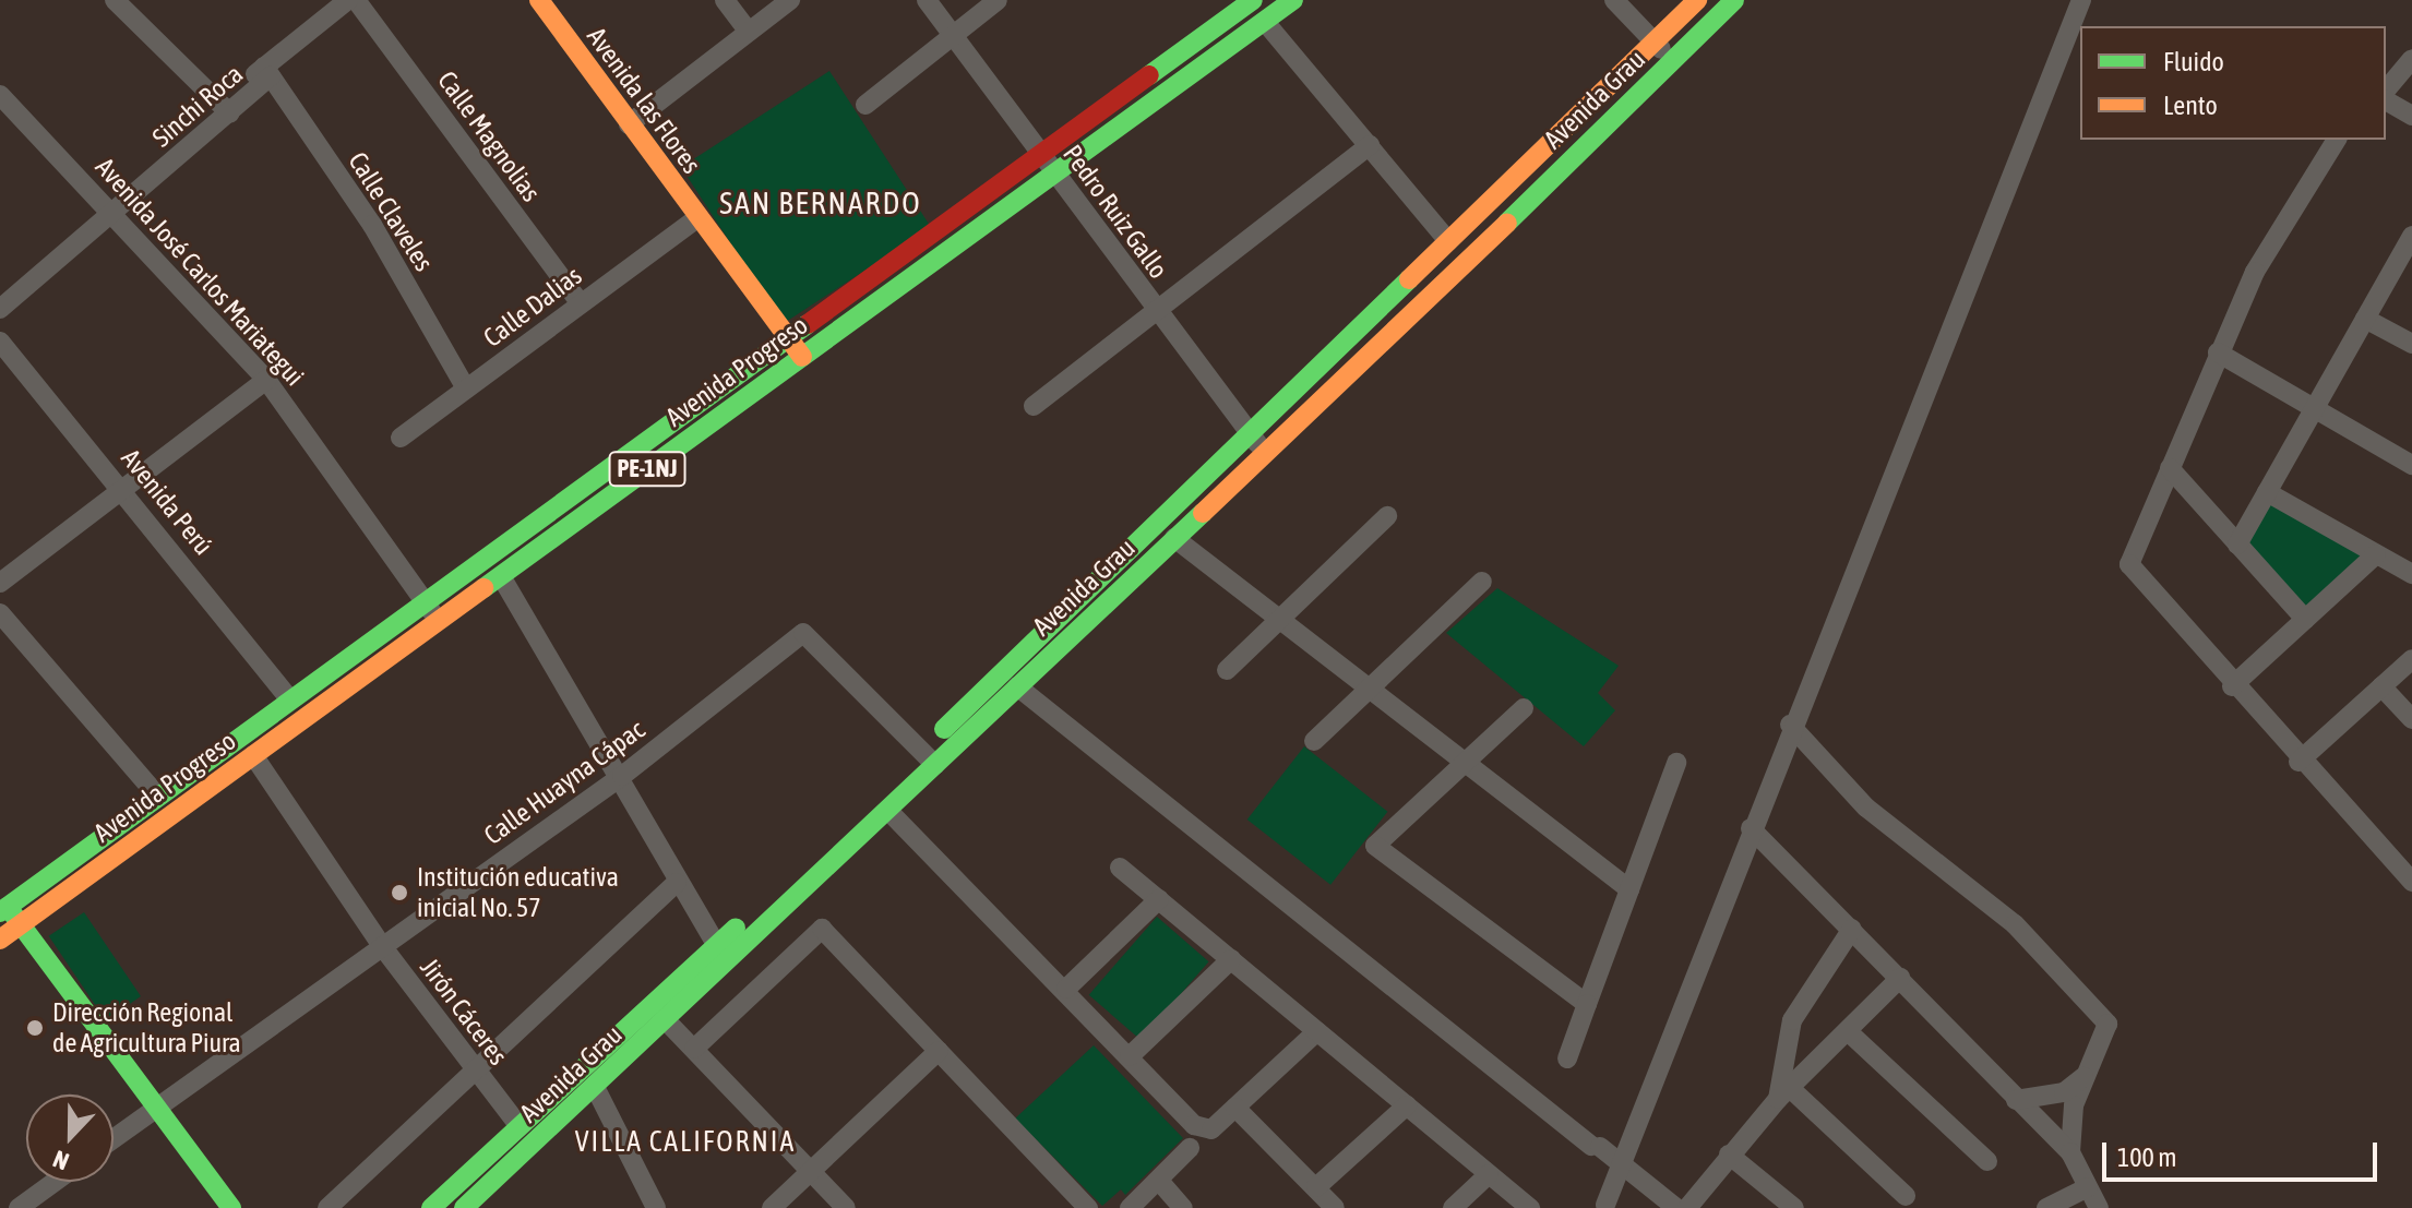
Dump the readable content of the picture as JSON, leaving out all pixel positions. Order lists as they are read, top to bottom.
{
  "streets": {
    "street": [
      "Avenida Grau",
      "Avenida las Flores",
      "Sinchi Roca",
      "Calle Magnolias",
      "Calle Claveles",
      "Pedro Ruiz Gallo",
      "Avenida José Carlos Mariategui",
      "Calle Dalias",
      "Avenida Progreso",
      "PE-1NJ",
      "Avenida Perú",
      "Calle Huayna Cápac",
      "Jirón Cáceres"
    ]
  },
  "crossings": [
    ["Avenida Grau", "Pedro Ruiz Gallo"],
    ["Avenida Grau", "Calle Huayna Cápac"],
    ["Avenida Grau", "Jirón Cáceres"],
    ["Avenida las Flores", "Calle Dalias"],
    ["Avenida las Flores", "Avenida Progreso"],
    ["Sinchi Roca", "Calle Claveles"],
    ["Sinchi Roca", "Avenida José Carlos Mariategui"],
    ["Calle Magnolias", "Calle Dalias"],
    ["Calle Claveles", "Calle Dalias"],
    ["Pedro Ruiz Gallo", "Avenida Progreso"],
    ["Avenida José Carlos Mariategui", "Avenida Progreso"],
    ["Avenida Progreso", "Avenida Perú"],
    ["Avenida Progreso", "Jirón Cáceres"],
    ["Calle Huayna Cápac", "Jirón Cáceres"]
  ],
  "districts": ["SAN BERNARDO", "VILLA CALIFORNIA"],
  "places": ["Institución educativa inicial No. 57", "Dirección Regional de Agricultura Piura"],
  "legend": ["Fluido", "Lento"],
  "scale_bar": "100 m",
  "north": "bottom"
}
